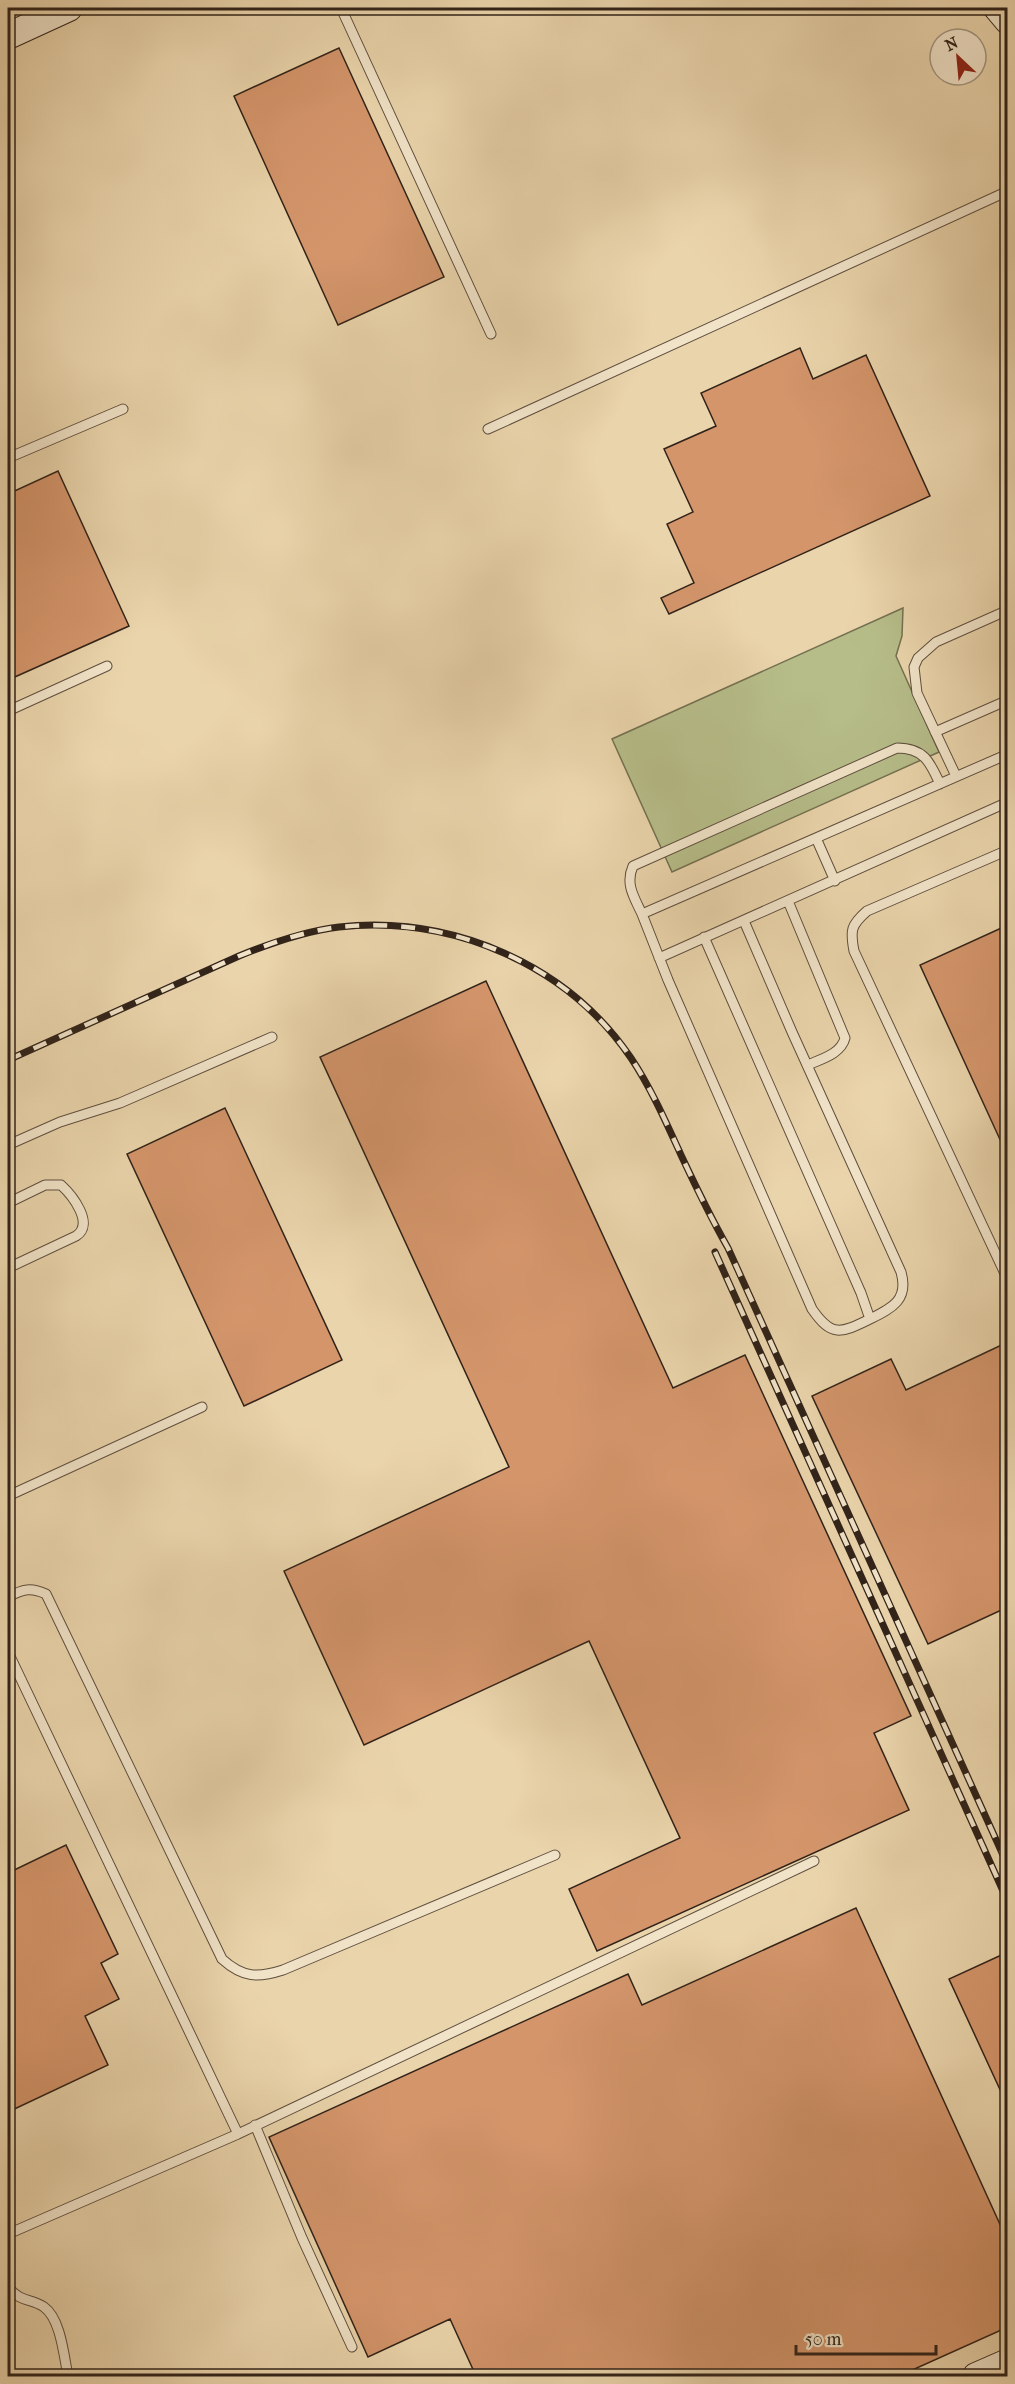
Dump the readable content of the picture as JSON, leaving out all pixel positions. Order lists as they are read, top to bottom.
{
  "scale_bar": "50 m",
  "north": "top left"
}
